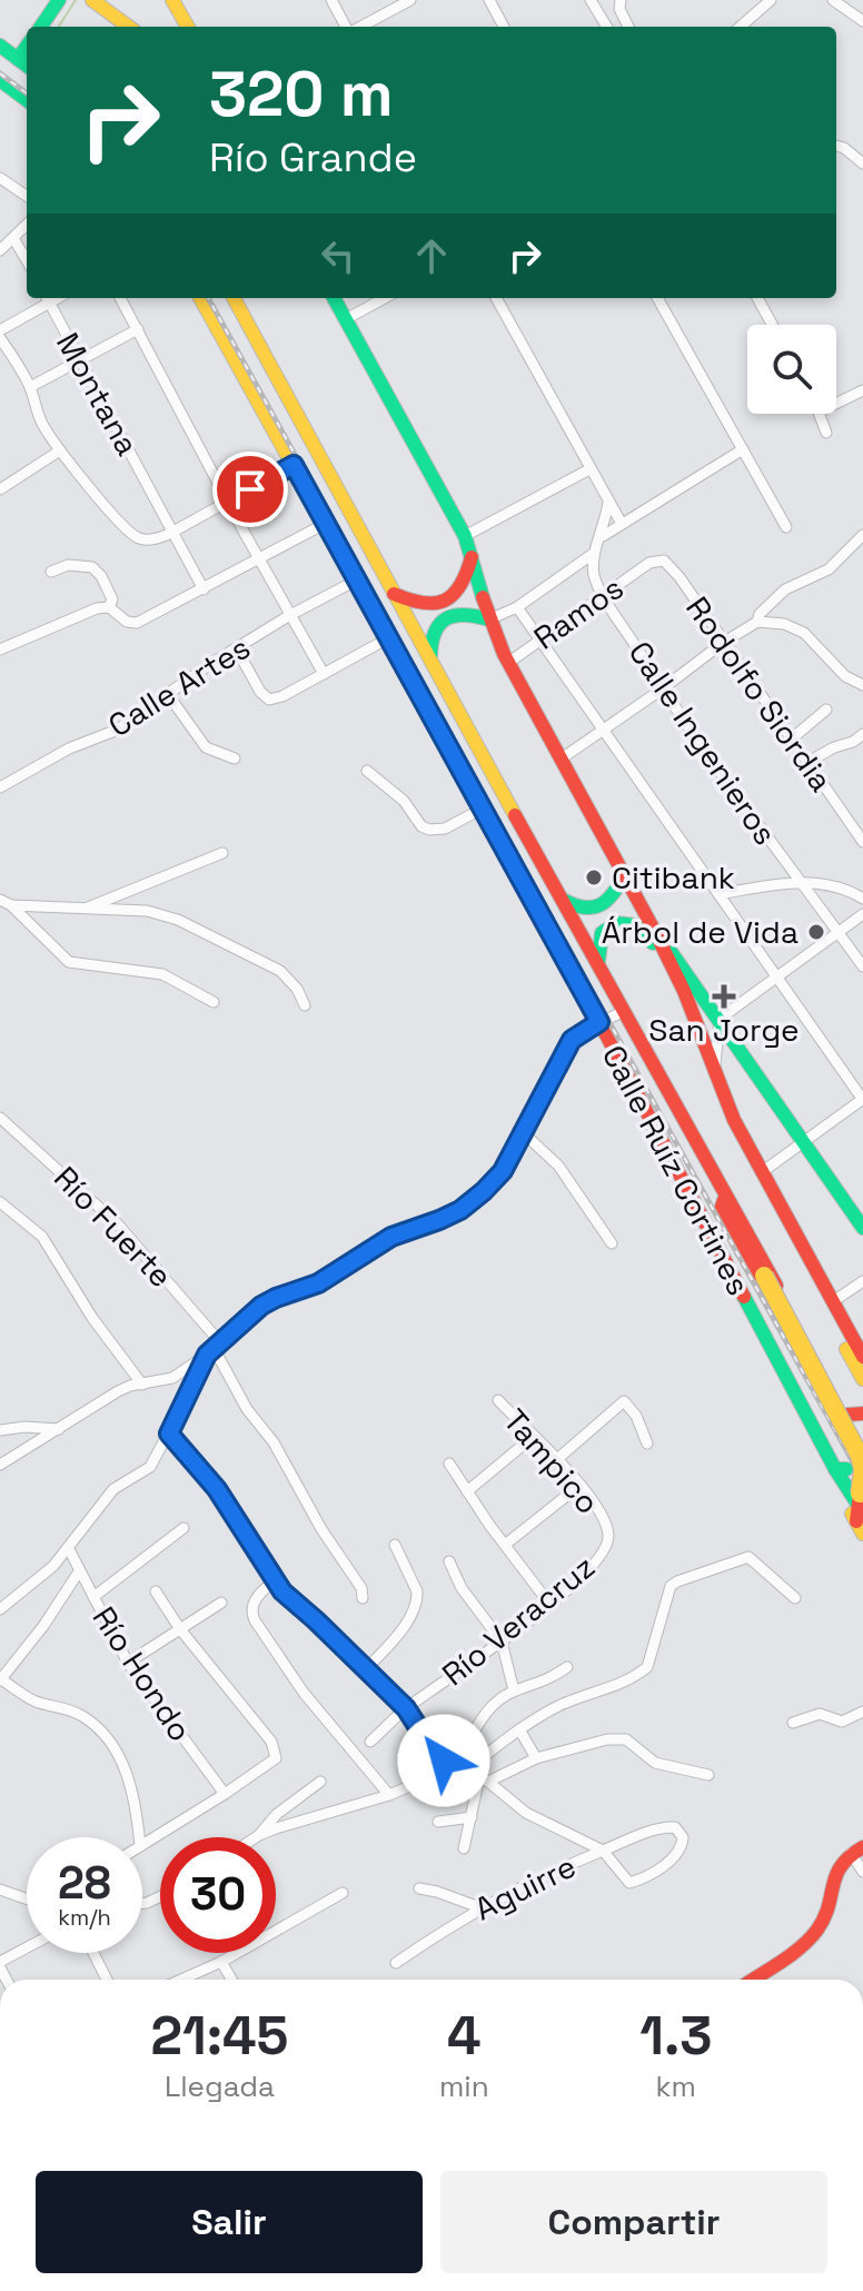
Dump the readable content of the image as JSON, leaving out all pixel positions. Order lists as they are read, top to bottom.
{
  "streets": {
    "main road": ["Calle Ruíz Cortines"],
    "street": [
      "Montana",
      "Ramos",
      "Calle Artes",
      "Rodolfo Siordia",
      "Calle Ingenieros",
      "Río Fuerte",
      "Tampico",
      "Río Veracruz",
      "Río Hondo",
      "Aguirre"
    ]
  },
  "crossings": [
    ["Ramos", "Rodolfo Siordia"],
    ["Ramos", "Calle Ingenieros"],
    ["Calle Artes", "Calle Ruíz Cortines"],
    ["Tampico", "Río Veracruz"]
  ],
  "places": {
    "other": ["Citibank", "Árbol de Vida"],
    "health": ["San Jorge"]
  },
  "page": {
    "turn": ["320 m", "Río Grande"],
    "speed": "28 km/h",
    "limit": "30",
    "eta": [
      "21:45",
      "Llegada",
      "4",
      "min",
      "1.3",
      "km"
    ],
    "buttons": ["Salir", "Compartir"]
  }
}
